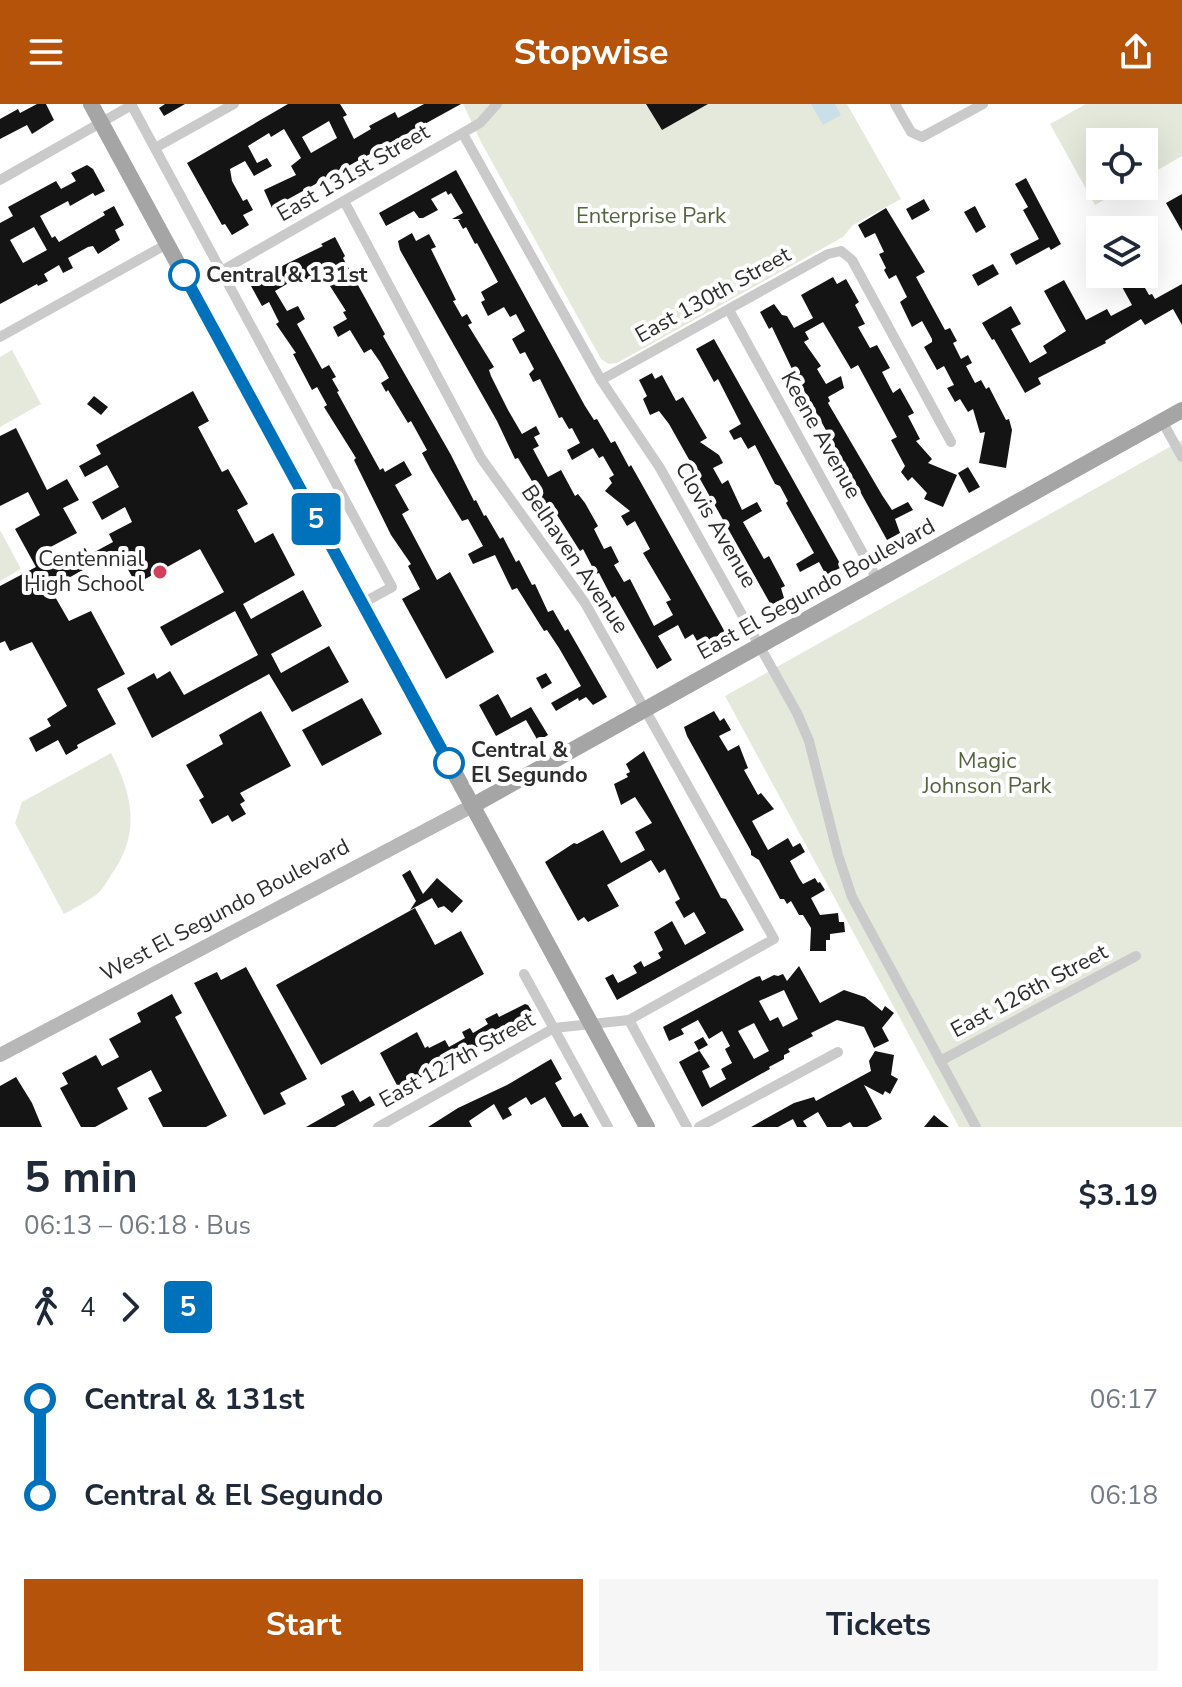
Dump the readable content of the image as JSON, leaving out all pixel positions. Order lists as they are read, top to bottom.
{
  "streets": {
    "main road": ["East El Segundo Boulevard", "West El Segundo Boulevard"],
    "street": [
      "East 131st Street",
      "East 130th Street",
      "Keene Avenue",
      "Clovis Avenue",
      "Belhaven Avenue",
      "East 126th Street",
      "East 127th Street"
    ]
  },
  "crossings": [
    ["East 131st Street", "Clovis Avenue"],
    ["East 131st Street", "Belhaven Avenue"],
    ["East 130th Street", "Keene Avenue"],
    ["East 130th Street", "Clovis Avenue"],
    ["Keene Avenue", "East El Segundo Boulevard"],
    ["Clovis Avenue", "East El Segundo Boulevard"],
    ["Clovis Avenue", "East 126th Street"],
    ["Belhaven Avenue", "East El Segundo Boulevard"],
    ["Belhaven Avenue", "East 127th Street"],
    ["East El Segundo Boulevard", "West El Segundo Boulevard"]
  ],
  "parks": ["Enterprise Park", "Magic Johnson Park"],
  "places": ["Central & 131st", "Centennial High School", "Central & El Segundo"],
  "lines": ["bus line 5"],
  "page": {
    "header": "Stopwise",
    "on_map": "5",
    "heading": ["5 min", "06:13 – 06:18 · Bus", "$3.19"],
    "legs": ["4", "5"],
    "list": [
      {
        "name": "Central & 131st",
        "value": "06:17"
      },
      {
        "name": "Central & El Segundo",
        "value": "06:18"
      }
    ],
    "buttons": ["Start", "Tickets"]
  }
}
